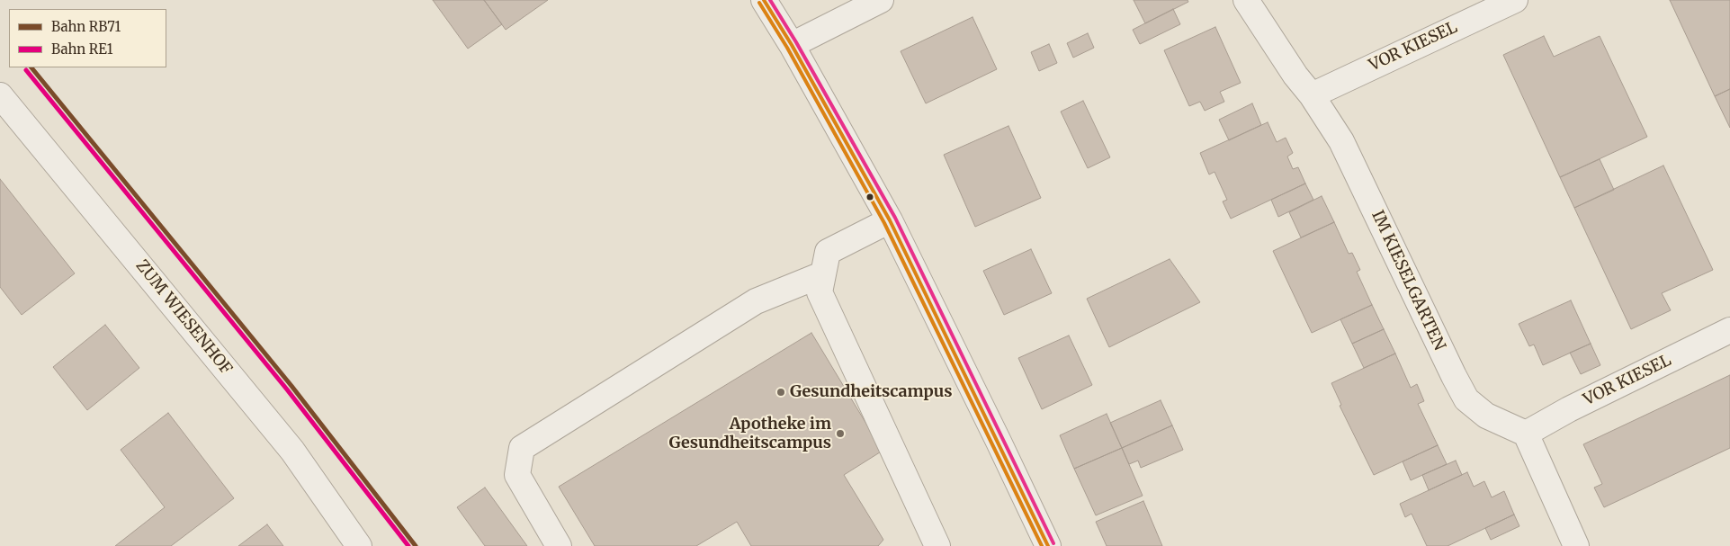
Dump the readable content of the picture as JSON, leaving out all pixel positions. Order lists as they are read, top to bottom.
{
  "streets": {
    "street": ["VOR KIESEL", "IM KIESELGARTEN", "ZUM WIESENHOF"]
  },
  "crossings": [
    ["VOR KIESEL", "IM KIESELGARTEN"]
  ],
  "places": ["Gesundheitscampus", "Apotheke im Gesundheitscampus"],
  "lines": ["rail line RB71", "rail line RE1"],
  "legend": ["Bahn RB71", "Bahn RE1"]
}
